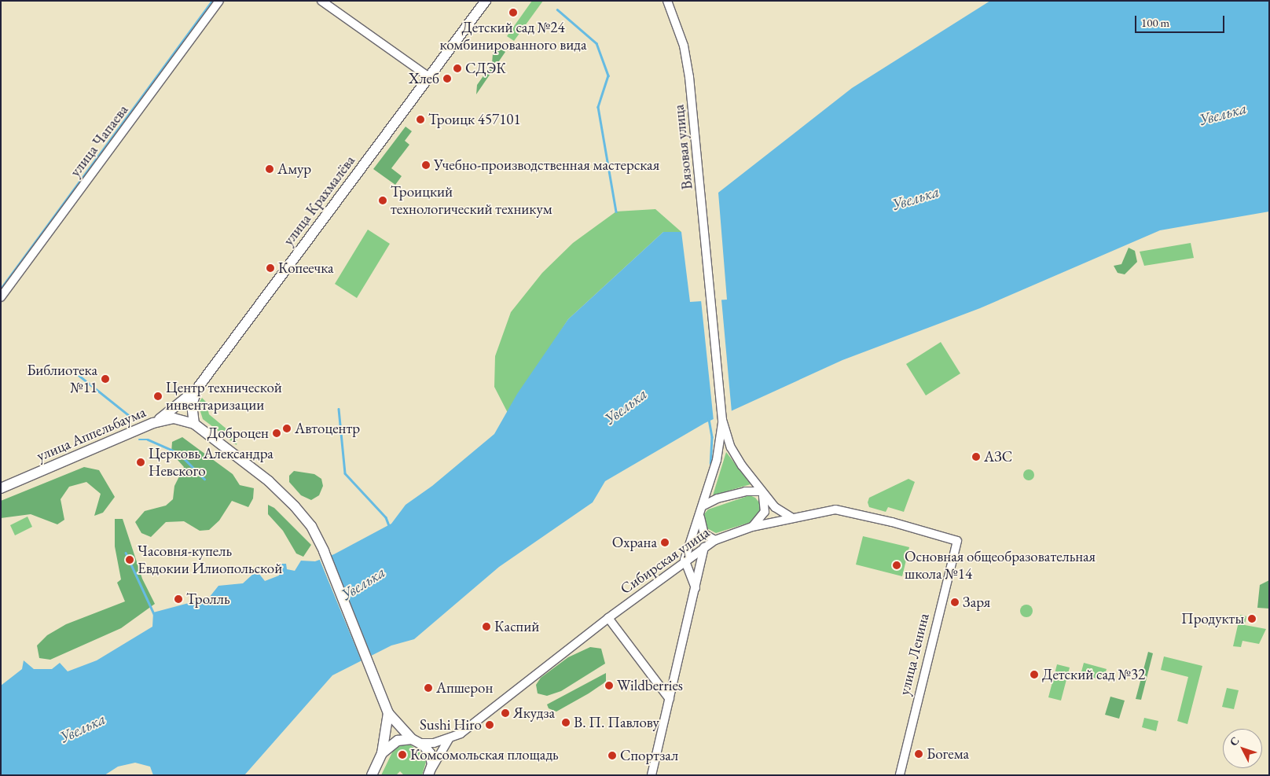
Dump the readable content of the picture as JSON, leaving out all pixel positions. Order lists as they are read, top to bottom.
{
  "streets": {
    "main road": ["улица Крахмалёва", "улица Аппельбаума"],
    "street": [
      "улица Чапаева",
      "Вязовая улица",
      "Сибирская улица",
      "улица Ленина"
    ]
  },
  "crossings": [
    ["улица Крахмалёва", "улица Аппельбаума"],
    ["Сибирская улица", "улица Ленина"]
  ],
  "water": ["Увелька"],
  "places": [
    "Детский сад №24 комбинированного вида",
    "СДЭК",
    "Хлеб",
    "Троицк 457101",
    "Учебно-производственная мастерская",
    "Амур",
    "Троицкий технологический техникум",
    "Копеечка",
    "Библиотека №11",
    "Центр технической инвентаризации",
    "Автоцентр",
    "Доброцен",
    "АЗС",
    "Церковь Александра Невского",
    "Охрана",
    "Часовня-купель Евдокии Илиопольской",
    "Основная общеобразовательная школа №14",
    "Тролль",
    "Заря",
    "Продукты",
    "Каспий",
    "Детский сад №32",
    "Wildberries",
    "Апшерон",
    "Якудза",
    "В. П. Павлову",
    "Sushi Hiro",
    "Богема",
    "Комсомольская площадь",
    "Спортзал"
  ],
  "scale_bar": "100 m",
  "north": "top left"
}
